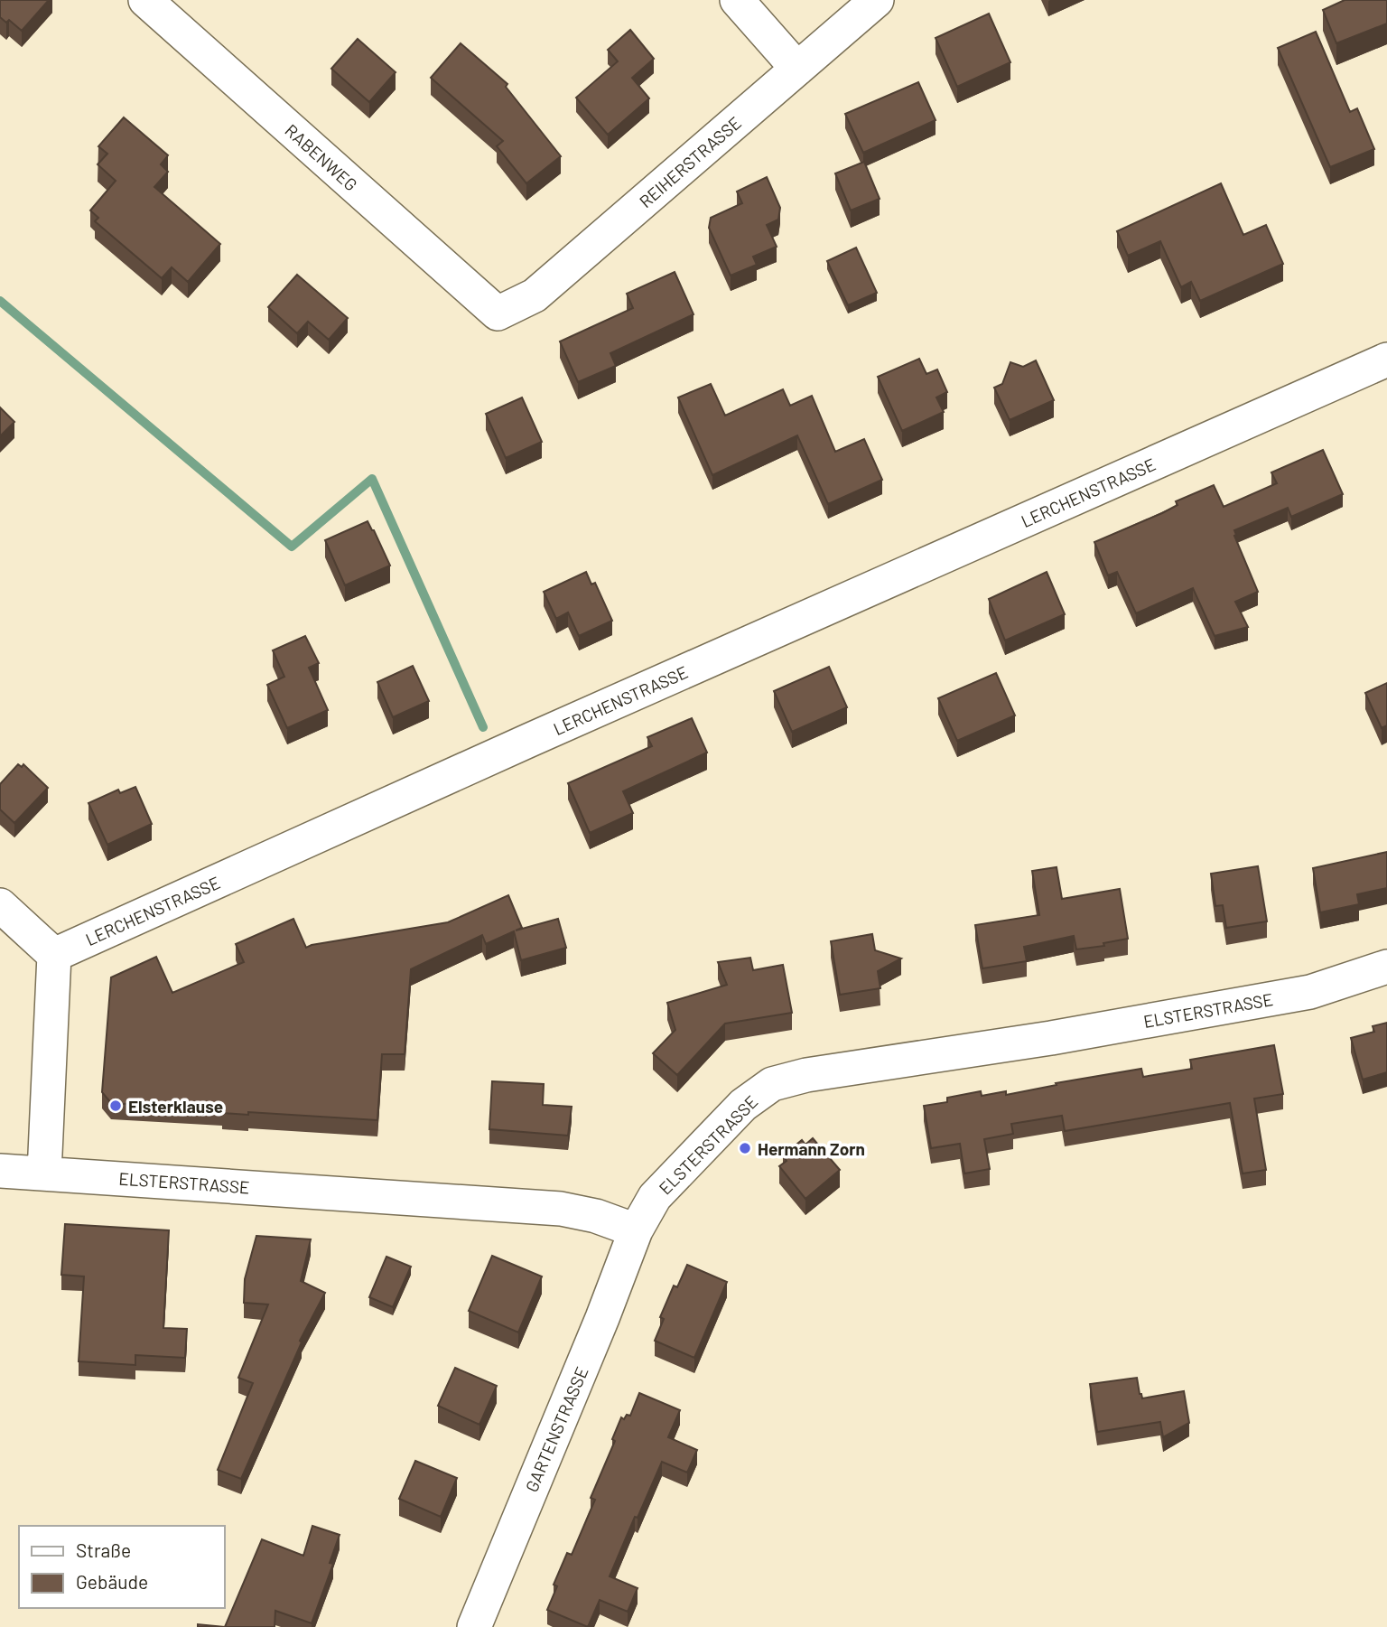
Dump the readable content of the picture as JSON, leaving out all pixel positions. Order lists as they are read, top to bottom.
{
  "streets": {
    "street": [
      "RABENWEG",
      "REIHERSTRASSE",
      "LERCHENSTRASSE",
      "ELSTERSTRASSE",
      "GARTENSTRASSE"
    ]
  },
  "crossings": [
    ["RABENWEG", "REIHERSTRASSE"],
    ["ELSTERSTRASSE", "GARTENSTRASSE"]
  ],
  "places": ["Elsterklause", "Hermann Zorn"],
  "legend": ["Straße", "Gebäude"]
}
